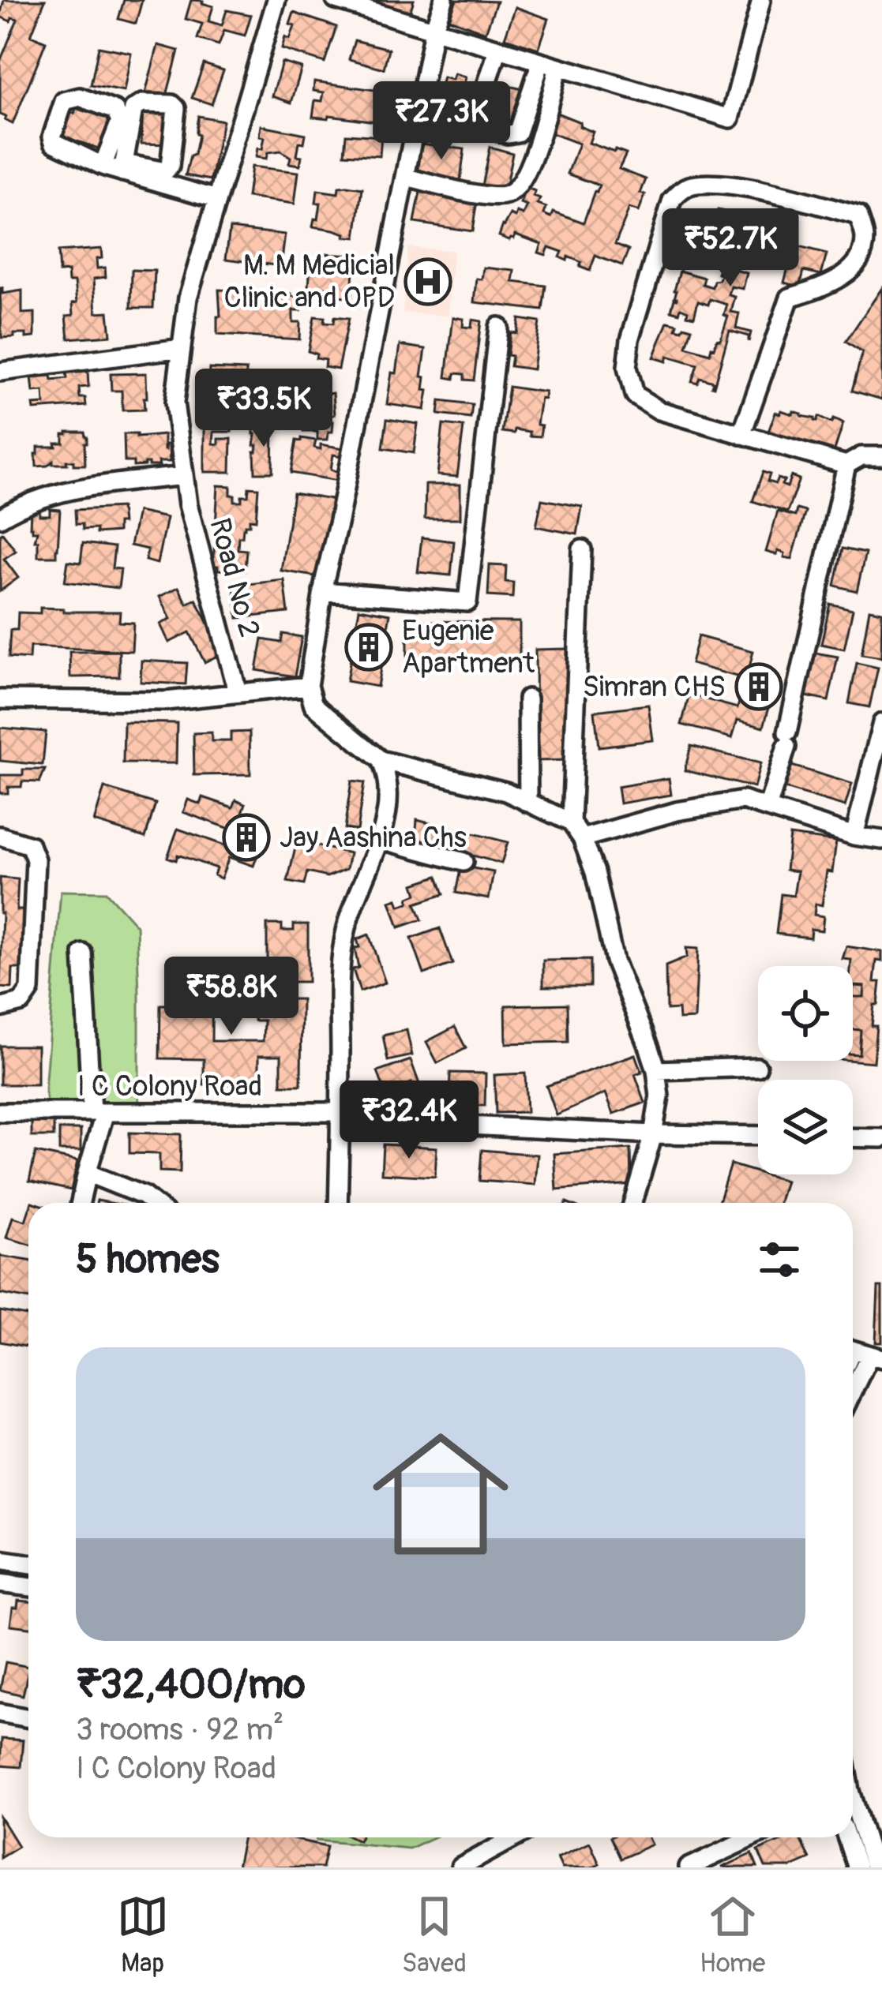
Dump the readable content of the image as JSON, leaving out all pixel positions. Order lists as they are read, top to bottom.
{
  "streets": {
    "street": ["Road No 2", "I C Colony Road"]
  },
  "places": {
    "hospital": ["M. M Medicial Clinic and OPD"],
    "building": ["Eugenie Apartment", "Simran CHS", "Jay Aashina Chs"]
  },
  "page": {
    "price": [
      "₹27.3K",
      "₹52.7K",
      "₹33.5K",
      "₹58.8K",
      "₹32.4K"
    ],
    "heading": "5 homes",
    "list": [
      {
        "name": "₹32,400/mo",
        "note": "3 rooms · 92 m² · I C Colony Road"
      }
    ],
    "tabs": ["Map", "Saved", "Home"]
  }
}
